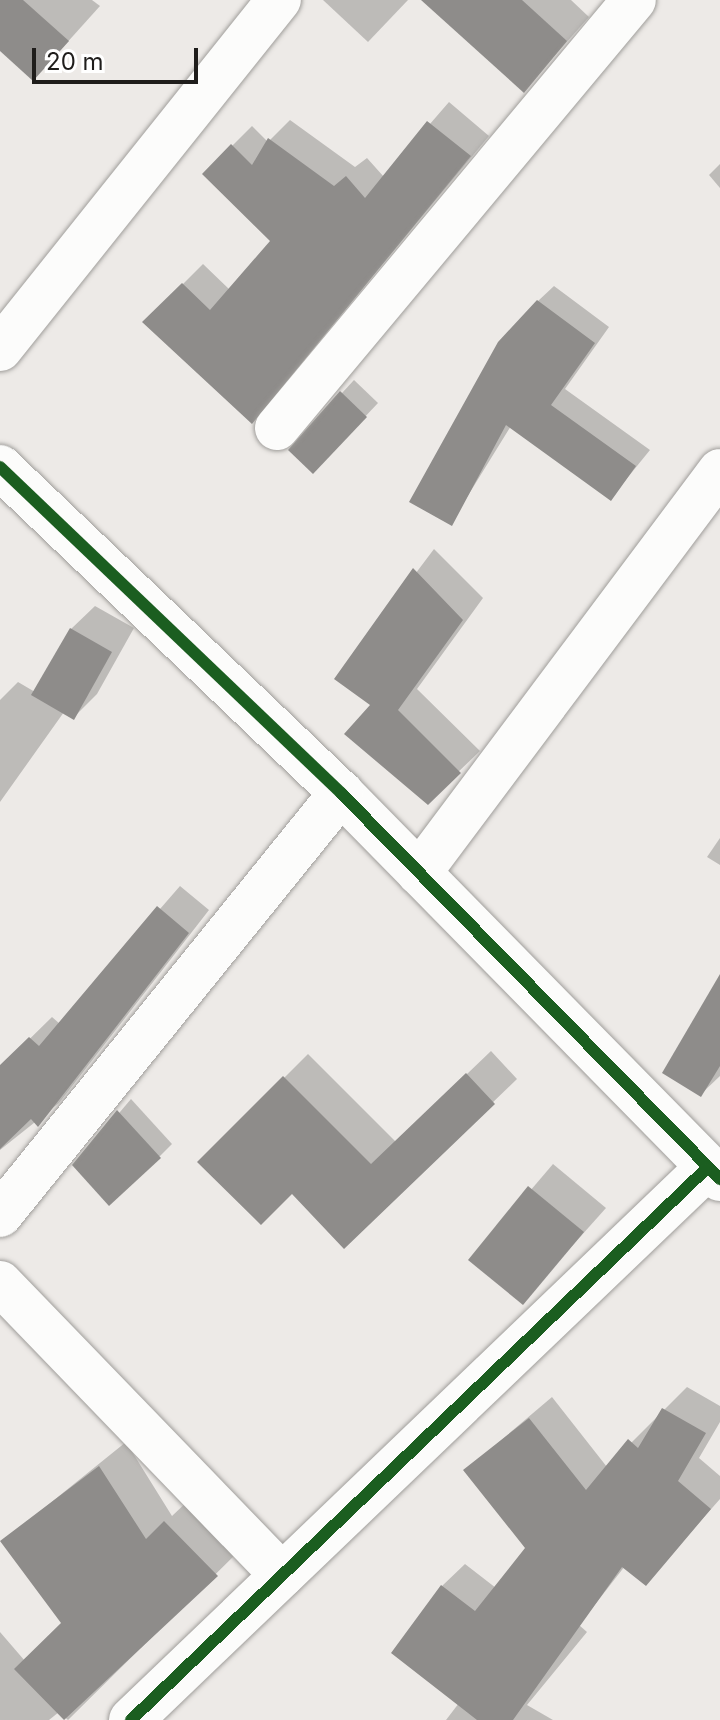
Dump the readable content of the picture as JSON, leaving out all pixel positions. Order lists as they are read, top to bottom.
{
  "scale_bar": "20 m"
}
